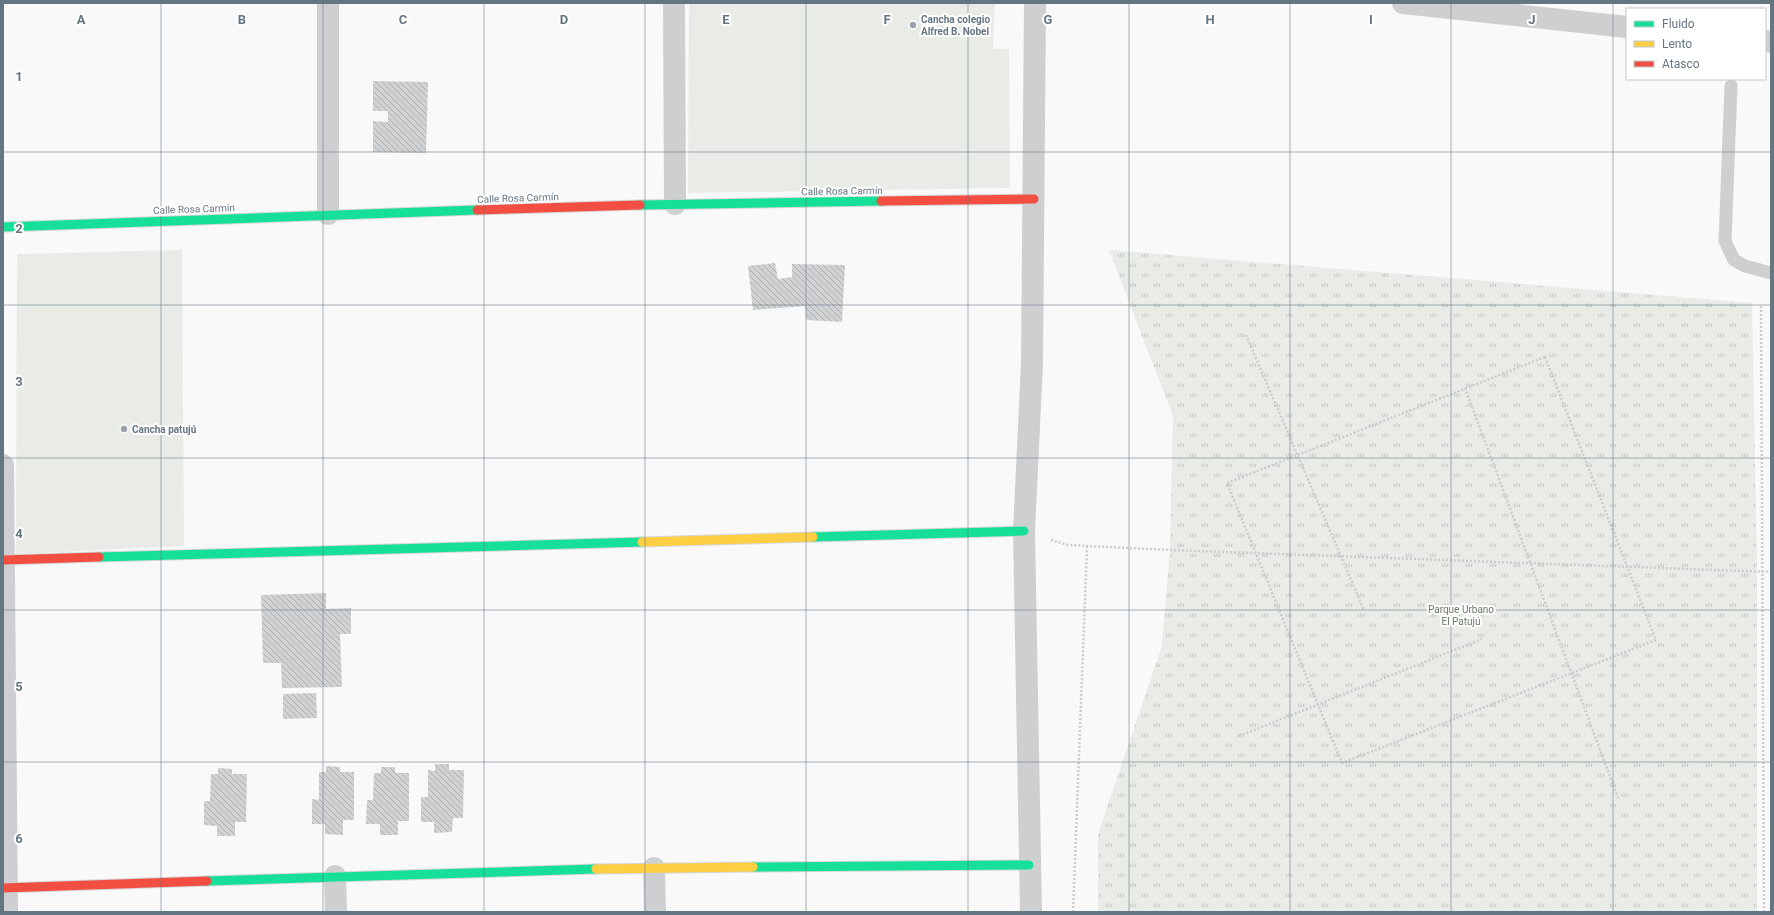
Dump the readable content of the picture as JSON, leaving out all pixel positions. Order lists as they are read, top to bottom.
{
  "streets": {
    "street": ["Calle Rosa Carmín"]
  },
  "parks": ["Parque Urbano El Patujú"],
  "places": ["Cancha colegio Alfred B. Nobel", "Cancha patujú"],
  "legend": ["Fluido", "Lento", "Atasco"],
  "grid": {
    "columns": [
      "A",
      "B",
      "C",
      "D",
      "E",
      "F",
      "G",
      "H",
      "I",
      "J"
    ],
    "rows": [
      "1",
      "2",
      "3",
      "4",
      "5",
      "6"
    ]
  }
}
